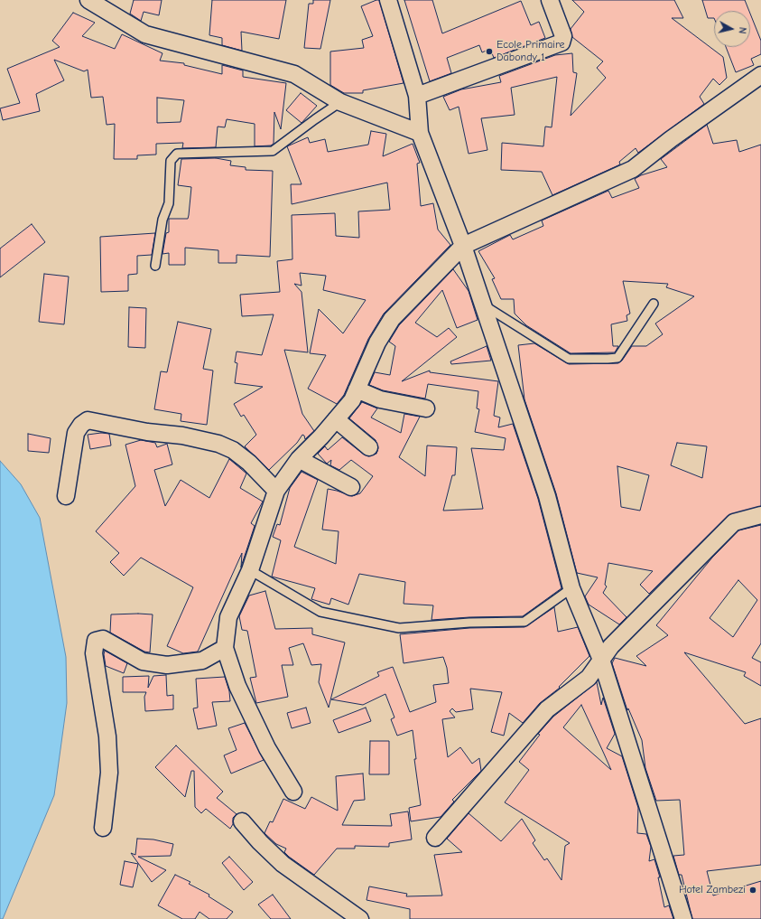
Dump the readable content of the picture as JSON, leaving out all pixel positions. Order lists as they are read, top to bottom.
{
  "places": ["Ecole Primaire Dabondy 1", "Hotel Zambezi"],
  "north": "right"
}
